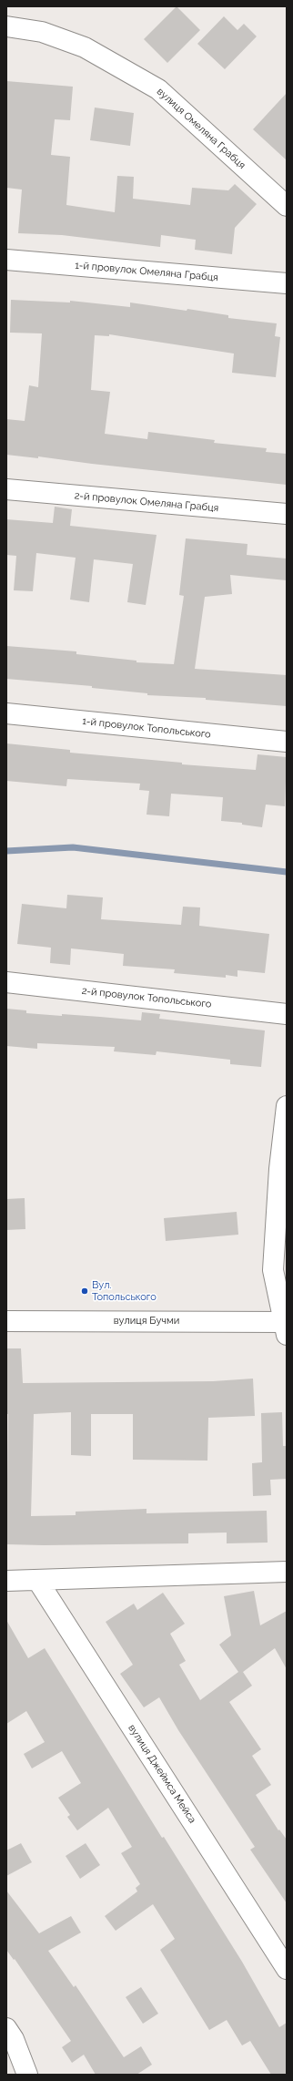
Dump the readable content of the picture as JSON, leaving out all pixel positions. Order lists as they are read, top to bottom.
{
  "streets": {
    "street": [
      "вулиця Омеляна Грабця",
      "1-й провулок Омеляна Грабця",
      "2-й провулок Омеляна Грабця",
      "1-й провулок Топольського",
      "2-й провулок Топольського",
      "вулиця Бучми",
      "вулиця Джеймса Мейса"
    ]
  },
  "places": ["Вул. Топольського"]
}
